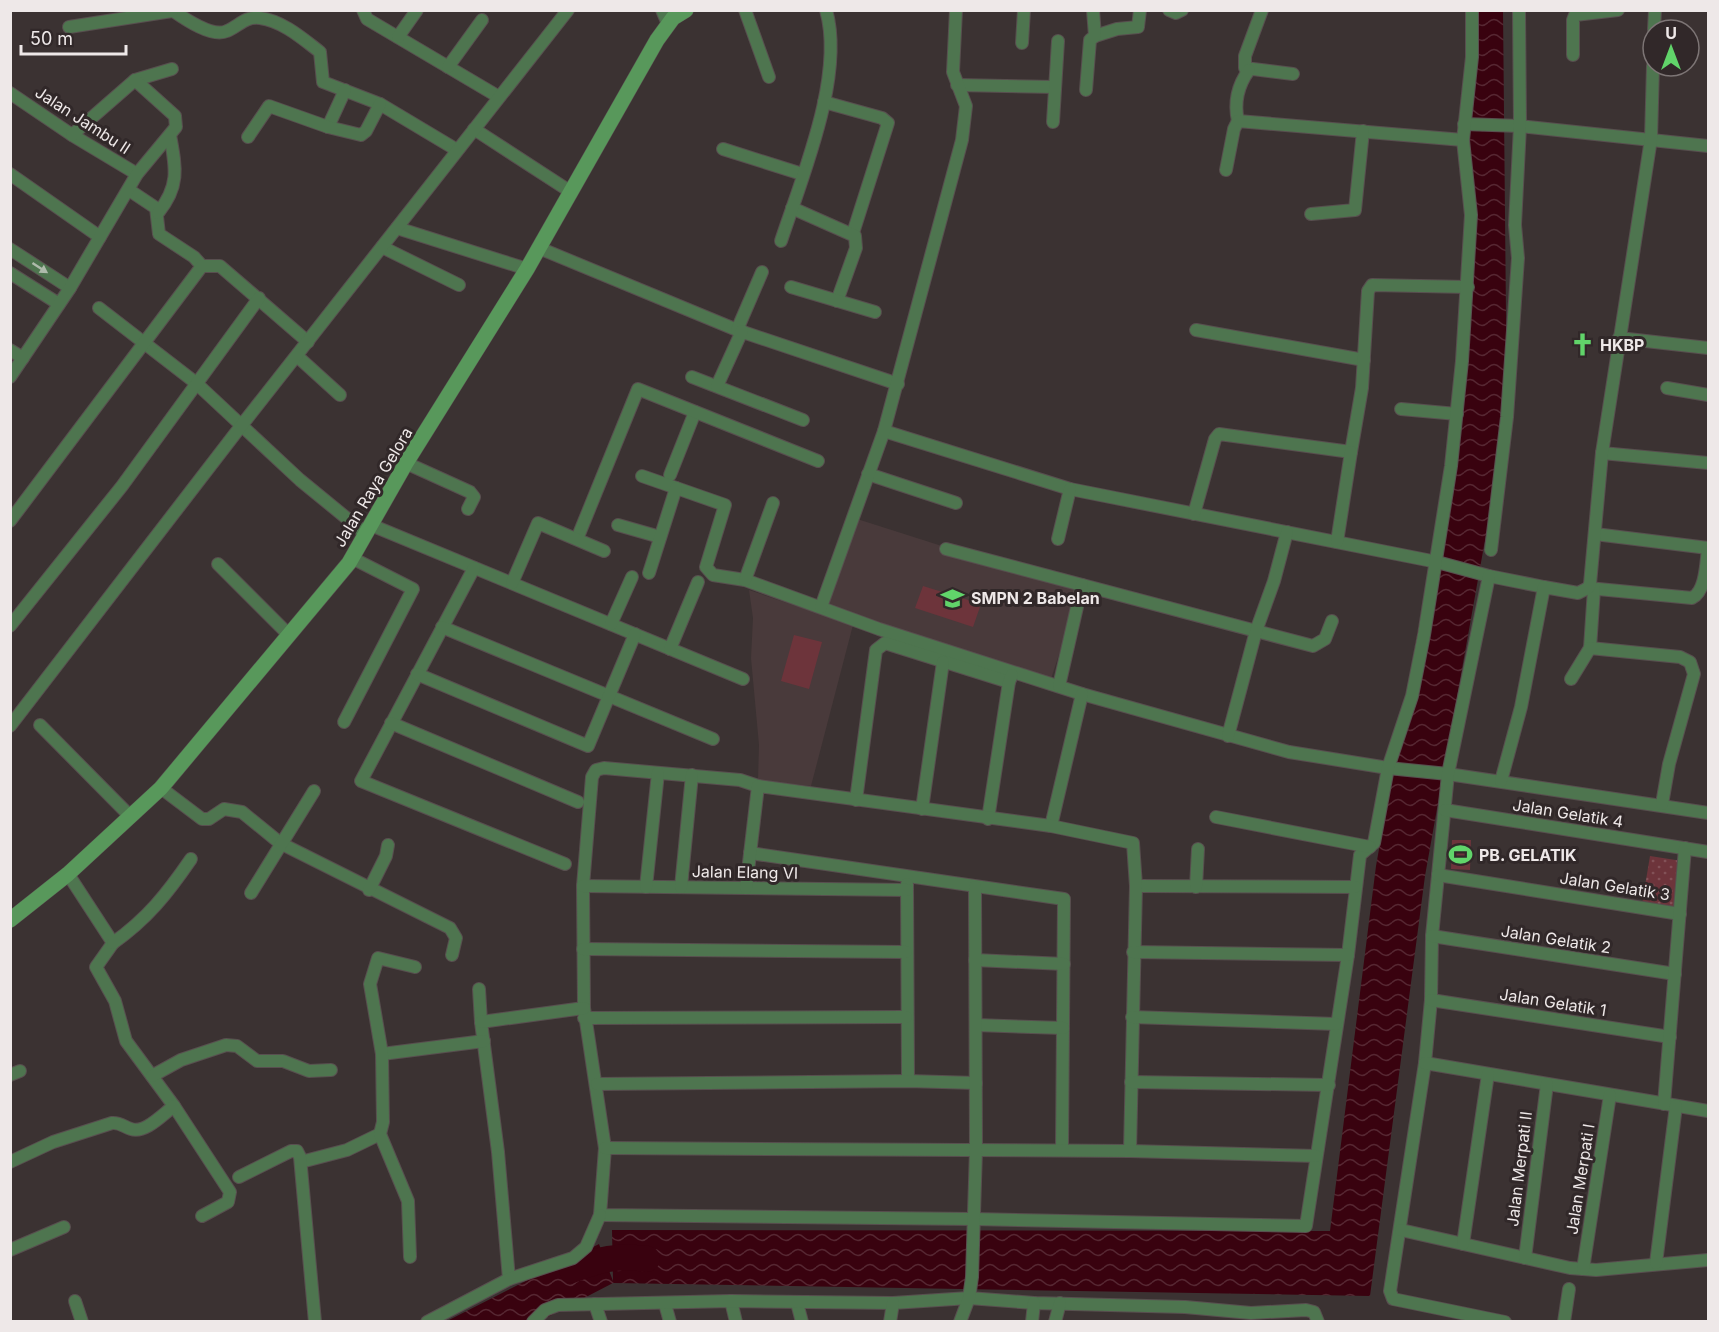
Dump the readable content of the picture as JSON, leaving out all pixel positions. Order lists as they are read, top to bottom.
{
  "streets": {
    "street": [
      "Jalan Jambu II",
      "Jalan Raya Gelora",
      "Jalan Gelatik 4",
      "Jalan Elang VI",
      "Jalan Gelatik 3",
      "Jalan Gelatik 2",
      "Jalan Gelatik 1",
      "Jalan Merpati II",
      "Jalan Merpati I"
    ]
  },
  "places": {
    "church": ["HKBP"],
    "school or university": ["SMPN 2 Babelan"],
    "sports": ["PB. GELATIK"]
  },
  "scale_bar": "50 m",
  "north": "top"
}
